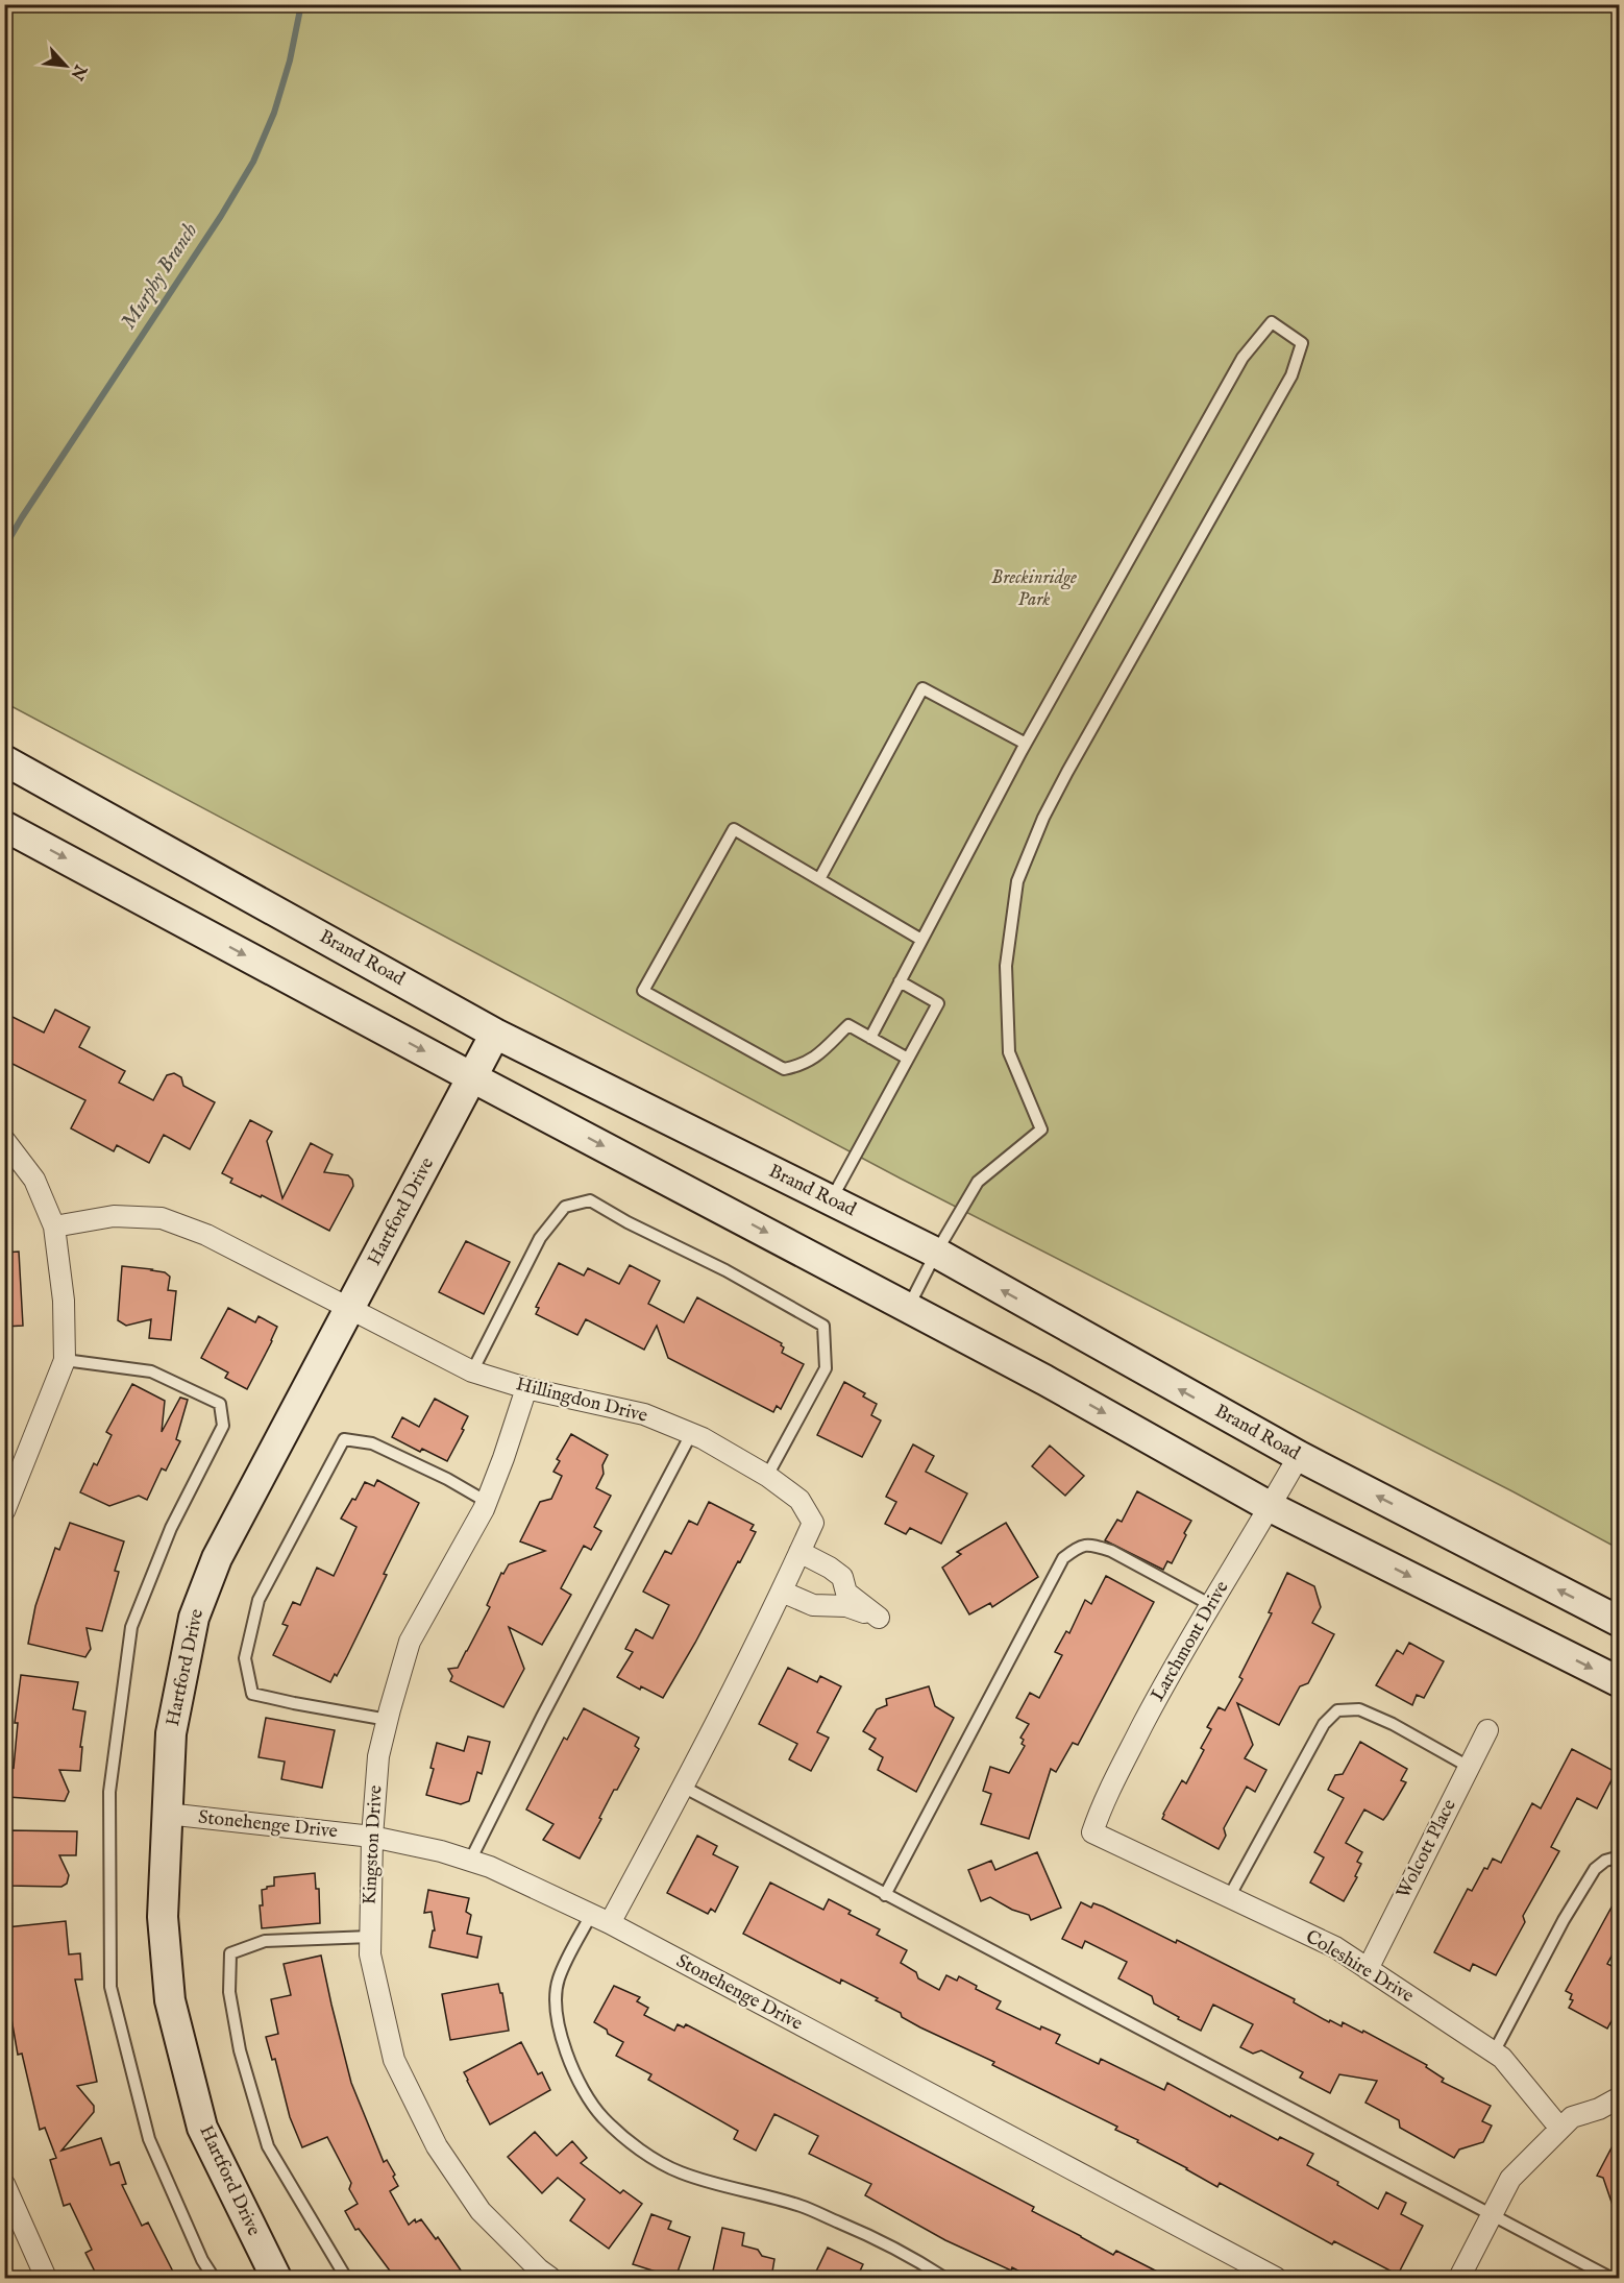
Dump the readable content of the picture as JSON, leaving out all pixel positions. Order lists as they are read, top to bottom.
{
  "streets": {
    "main road": ["Brand Road", "Hartford Drive"],
    "street": [
      "Hillingdon Drive",
      "Larchmont Drive",
      "Stonehenge Drive",
      "Kingston Drive",
      "Wolcott Place",
      "Coleshire Drive"
    ]
  },
  "crossings": [
    ["Brand Road", "Hartford Drive"],
    ["Brand Road", "Larchmont Drive"],
    ["Hartford Drive", "Hillingdon Drive"],
    ["Hartford Drive", "Stonehenge Drive"],
    ["Hillingdon Drive", "Stonehenge Drive"],
    ["Hillingdon Drive", "Kingston Drive"],
    ["Larchmont Drive", "Coleshire Drive"],
    ["Stonehenge Drive", "Kingston Drive"],
    ["Wolcott Place", "Coleshire Drive"]
  ],
  "water": ["Murphy Branch"],
  "parks": ["Breckinridge Park"],
  "north": "bottom right"
}
